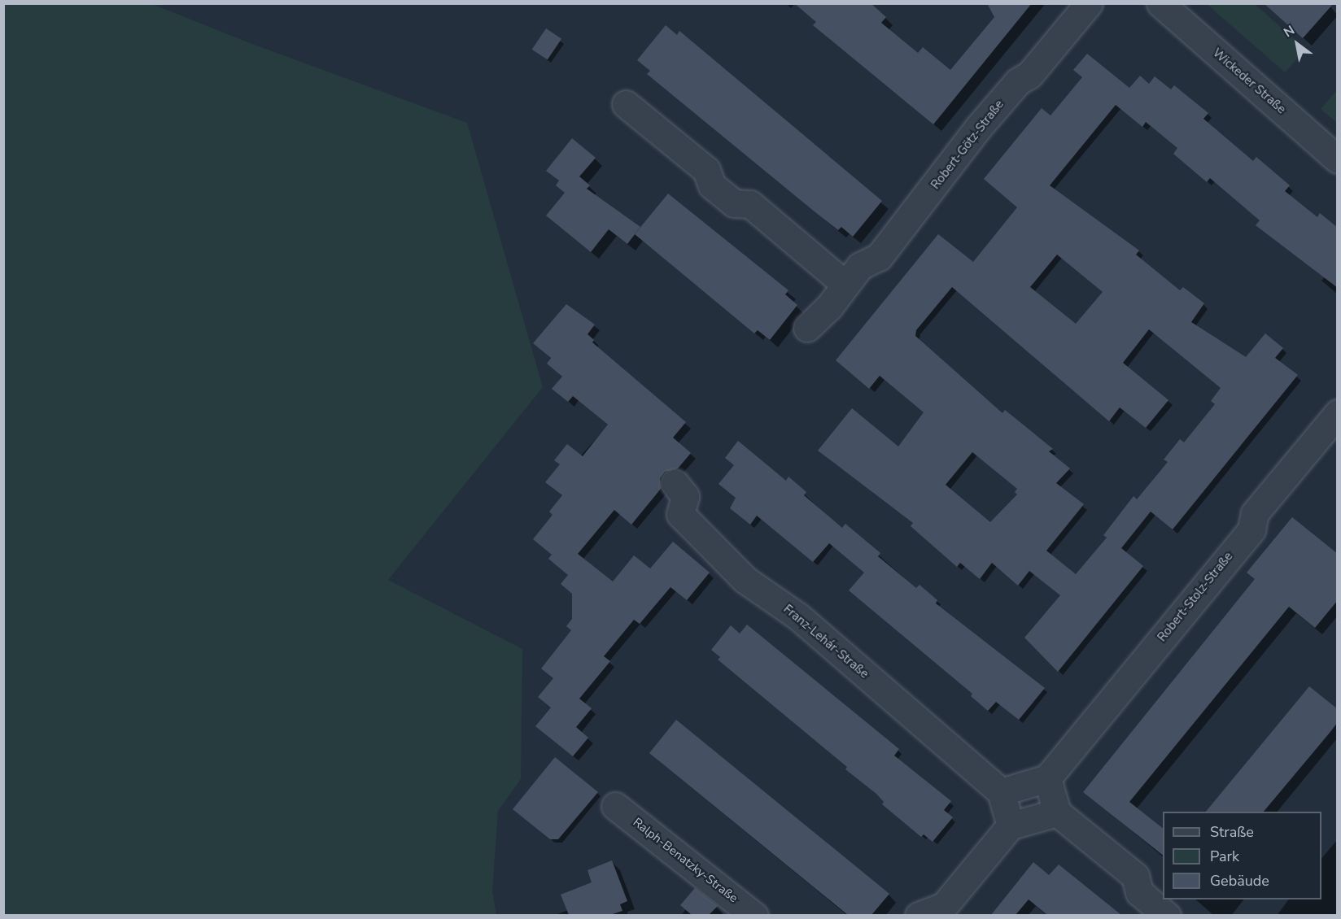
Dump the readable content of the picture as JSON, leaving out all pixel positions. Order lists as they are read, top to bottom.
{
  "streets": {
    "street": [
      "Wickeder Straße",
      "Robert-Götz-Straße",
      "Robert-Stolz-Straße",
      "Franz-Lehár-Straße",
      "Ralph-Benatzky-Straße"
    ]
  },
  "legend": ["Straße", "Park", "Gebäude"],
  "north": "top left"
}
